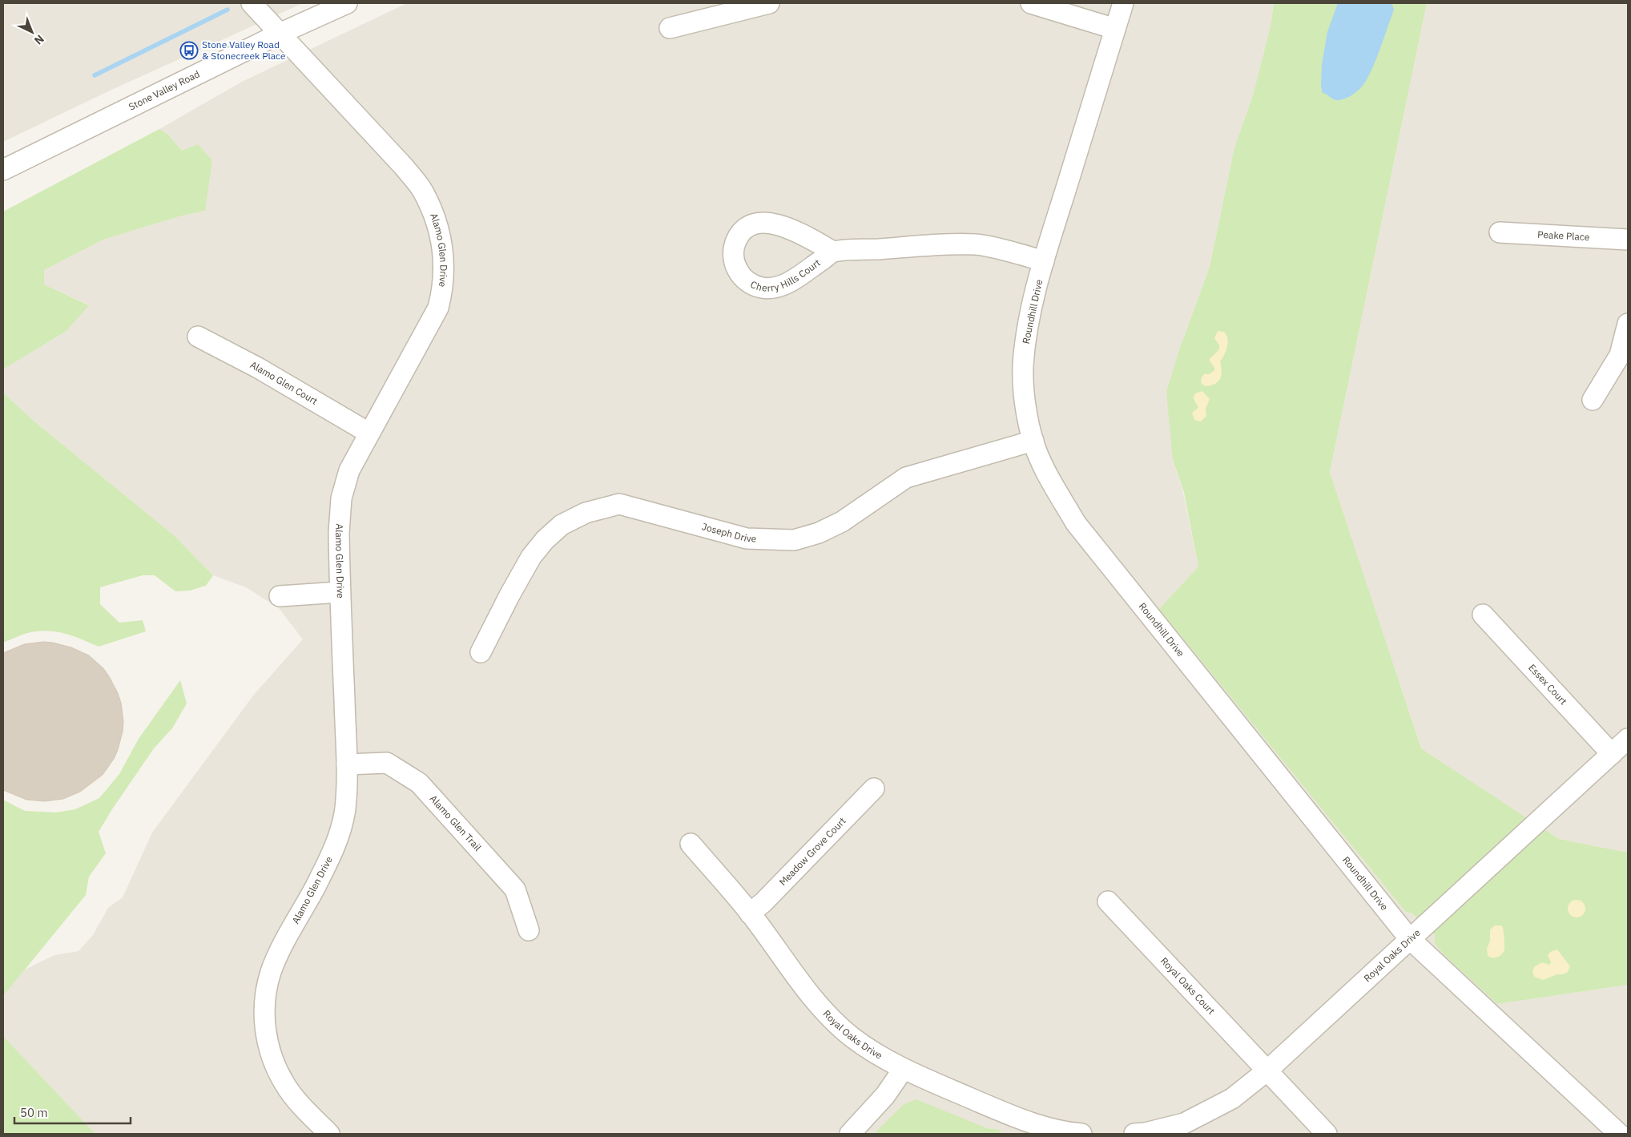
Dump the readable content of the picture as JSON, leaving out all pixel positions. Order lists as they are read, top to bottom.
{
  "streets": {
    "street": [
      "Stone Valley Road",
      "Peake Place",
      "Alamo Glen Drive",
      "Cherry Hills Court",
      "Roundhill Drive",
      "Alamo Glen Court",
      "Joseph Drive",
      "Essex Court",
      "Alamo Glen Trail",
      "Meadow Grove Court",
      "Royal Oaks Drive",
      "Royal Oaks Court"
    ]
  },
  "crossings": [
    ["Stone Valley Road", "Alamo Glen Drive"],
    ["Alamo Glen Drive", "Alamo Glen Court"],
    ["Alamo Glen Drive", "Alamo Glen Trail"],
    ["Cherry Hills Court", "Roundhill Drive"],
    ["Roundhill Drive", "Joseph Drive"],
    ["Roundhill Drive", "Royal Oaks Drive"],
    ["Essex Court", "Royal Oaks Drive"],
    ["Meadow Grove Court", "Royal Oaks Drive"],
    ["Royal Oaks Drive", "Royal Oaks Court"]
  ],
  "places": {
    "bus stop": ["Stone Valley Road & Stonecreek Place"]
  },
  "scale_bar": "50 m",
  "north": "bottom right"
}
